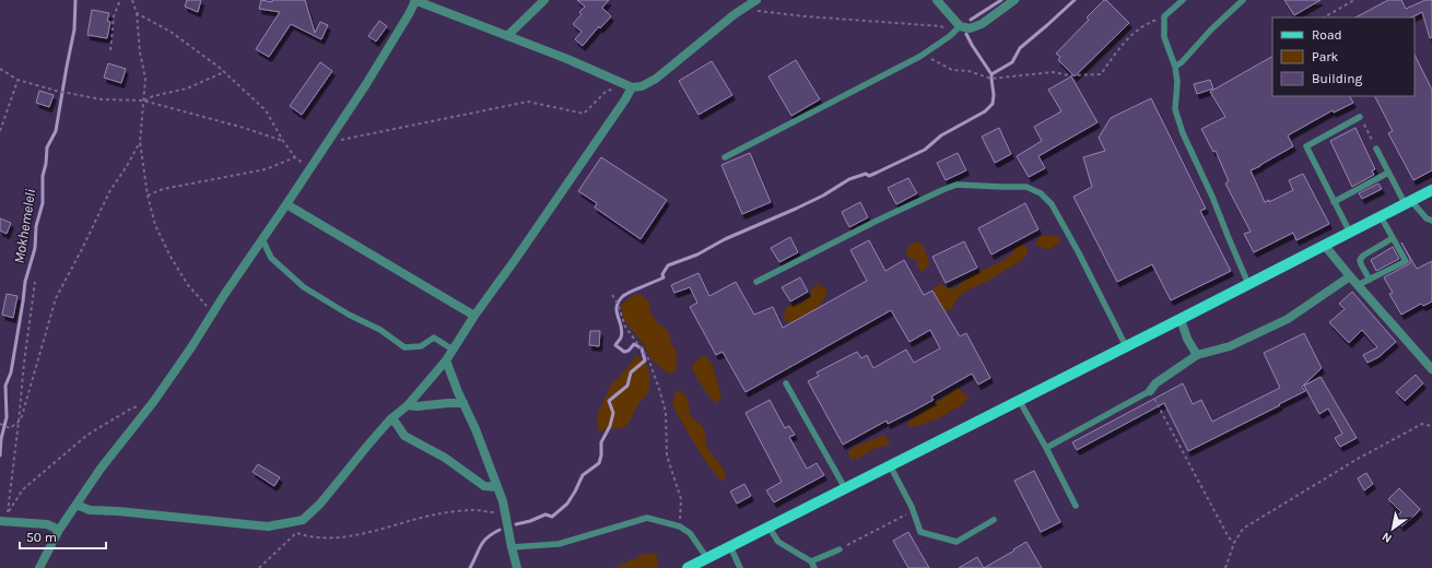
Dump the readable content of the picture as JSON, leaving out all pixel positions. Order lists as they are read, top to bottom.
{
  "water": ["Mokhemeleli"],
  "legend": ["Road", "Park", "Building"],
  "scale_bar": "50 m",
  "north": "bottom left"
}
